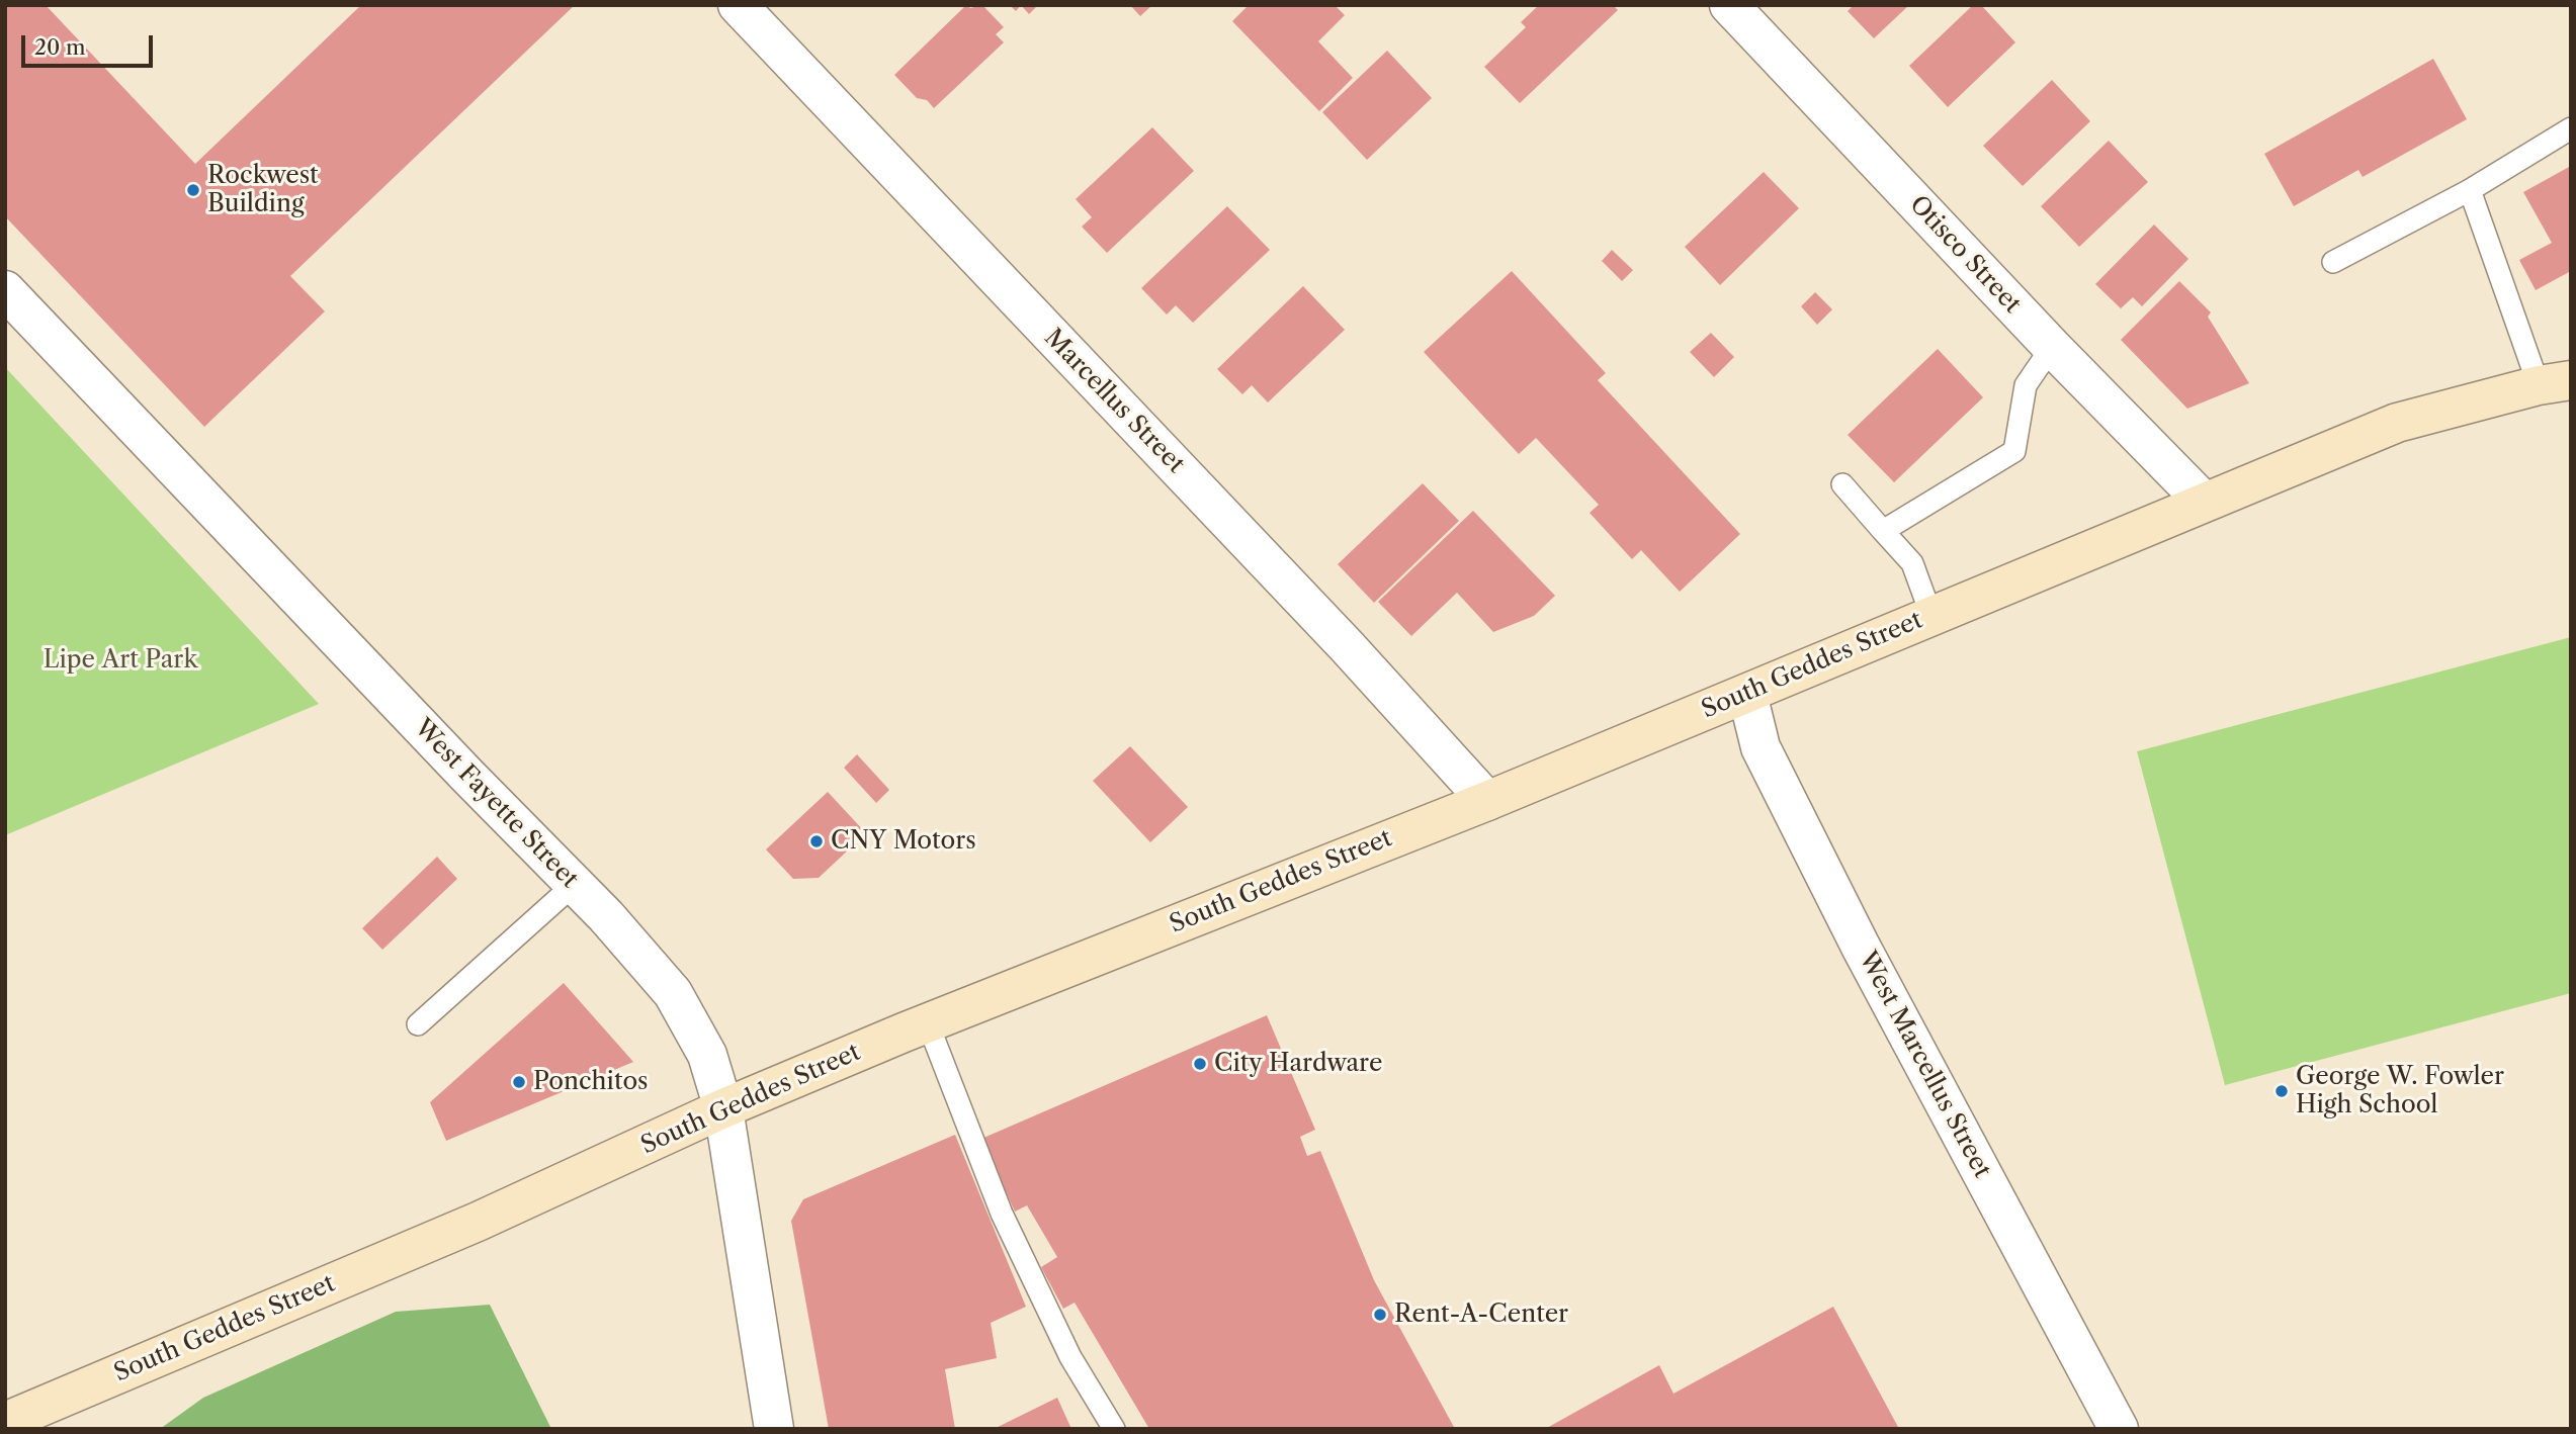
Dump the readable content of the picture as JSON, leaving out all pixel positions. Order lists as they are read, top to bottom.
{
  "streets": {
    "main road": ["South Geddes Street"],
    "street": [
      "Otisco Street",
      "Marcellus Street",
      "West Fayette Street",
      "West Marcellus Street"
    ]
  },
  "crossings": [
    ["Otisco Street", "South Geddes Street"],
    ["Marcellus Street", "South Geddes Street"],
    ["South Geddes Street", "West Fayette Street"],
    ["South Geddes Street", "West Marcellus Street"]
  ],
  "parks": ["Lipe Art Park"],
  "places": [
    "Rockwest Building",
    "CNY Motors",
    "City Hardware",
    "Ponchitos",
    "George W. Fowler High School",
    "Rent-A-Center"
  ],
  "scale_bar": "20 m"
}
